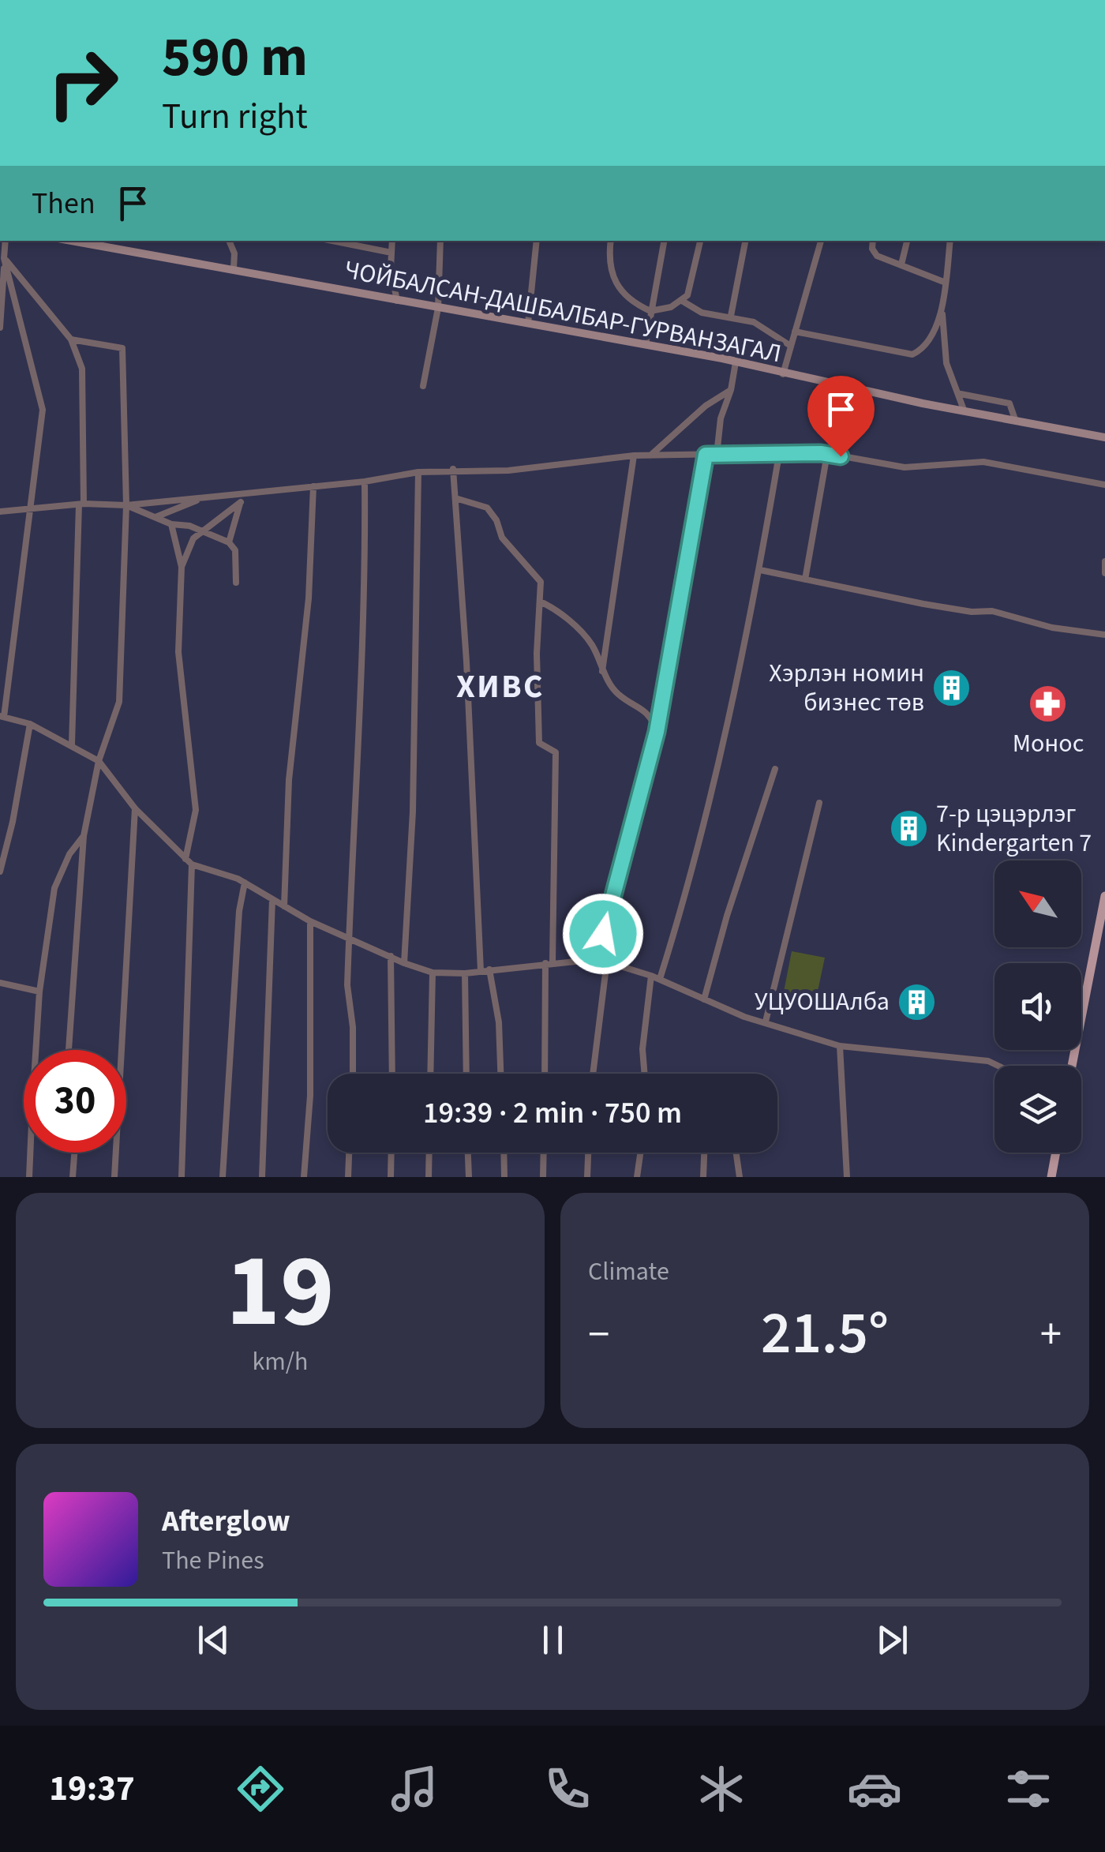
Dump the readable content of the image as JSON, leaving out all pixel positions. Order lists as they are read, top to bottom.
{
  "streets": {
    "street": ["ЧОЙБАЛСАН-ДАШБАЛБАР-ГУРВАНЗАГАЛ"]
  },
  "districts": ["ХИВС"],
  "places": {
    "building": ["Хэрлэн номин бизнес төв", "7-р цэцэрлэг Kindergarten 7", "УЦУОШАлба"],
    "pharmacy": ["Монос"]
  },
  "north": "top left",
  "page": {
    "turn": ["590 m", "Turn right"],
    "then": "Then",
    "limit": "30",
    "trip": "19:39 · 2 min · 750 m",
    "tile": [
      ["19", "km/h"],
      "Climate"
    ],
    "heat": ["−", "21.5°", "+"],
    "song": ["Afterglow", "The Pines"],
    "tabs": "19:37"
  }
}
